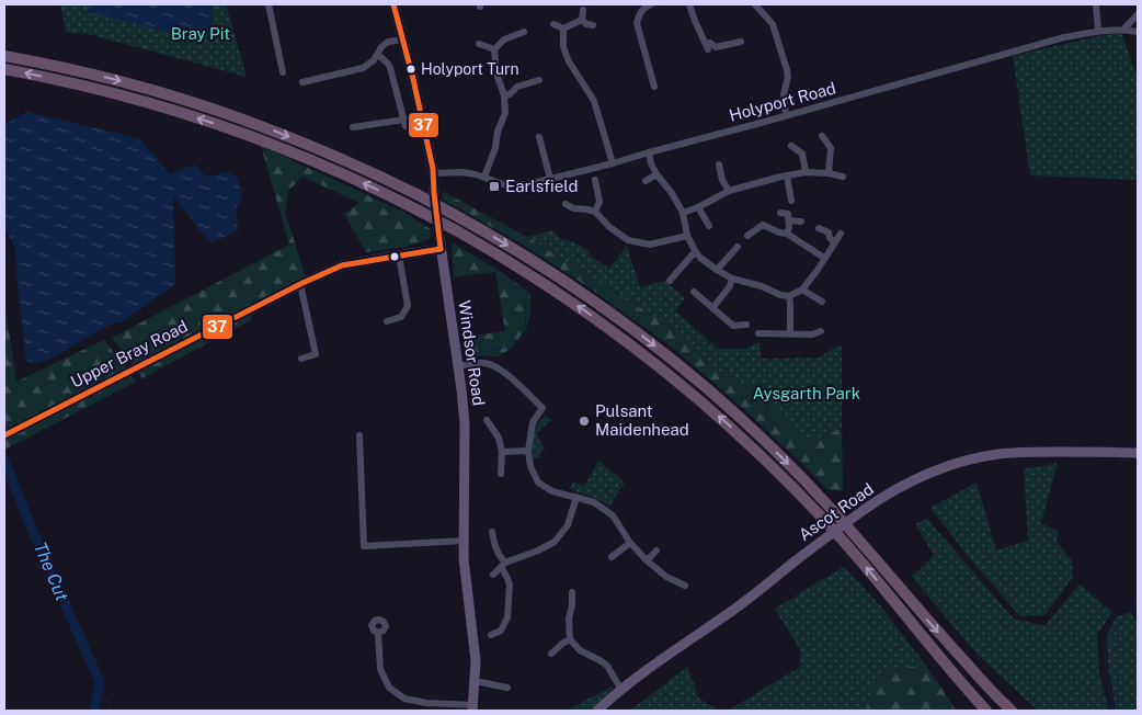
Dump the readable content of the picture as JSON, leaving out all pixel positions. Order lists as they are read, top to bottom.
{
  "streets": {
    "main road": ["Windsor Road", "Upper Bray Road", "Ascot Road"],
    "street": ["Holyport Road"]
  },
  "crossings": [
    ["Holyport Road", "Windsor Road"],
    ["Windsor Road", "Upper Bray Road"]
  ],
  "water": ["The Cut"],
  "parks": ["Bray Pit", "Aysgarth Park"],
  "places": {
    "other": ["Holyport Turn", "Pulsant Maidenhead"],
    "transit": ["Earlsfield"]
  },
  "lines": ["transit line 37"]
}
